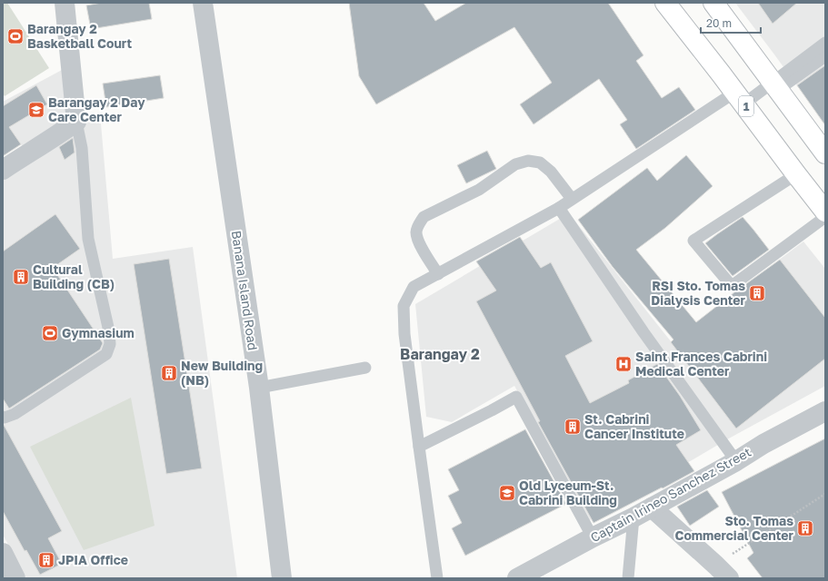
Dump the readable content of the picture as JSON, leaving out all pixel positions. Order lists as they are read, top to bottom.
{
  "streets": {
    "highway": ["1"],
    "street": ["Banana Island Road", "Captain Irineo Sanchez Street"]
  },
  "districts": ["Barangay 2"],
  "places": {
    "sports": ["Barangay 2 Basketball Court", "Gymnasium"],
    "school or university": ["Barangay 2 Day Care Center", "Old Lyceum-St. Cabrini Building"],
    "building": [
      "Cultural Building (CB)",
      "RSI Sto. Tomas Dialysis Center",
      "New Building (NB)",
      "St. Cabrini Cancer Institute",
      "Sto. Tomas Commercial Center",
      "JPIA Office"
    ],
    "hospital": ["Saint Frances Cabrini Medical Center"]
  },
  "scale_bar": "20 m"
}
